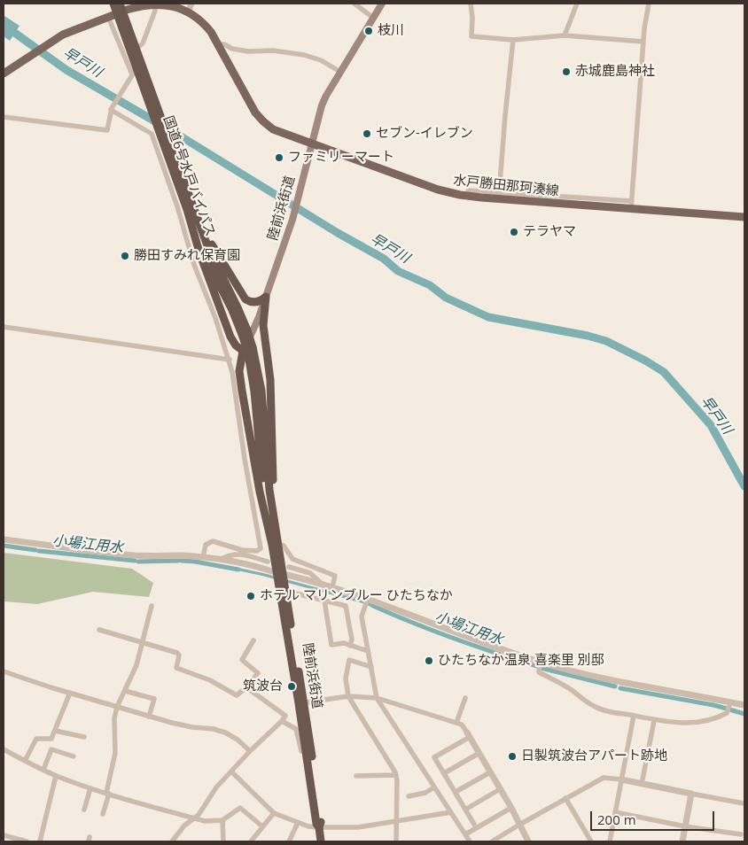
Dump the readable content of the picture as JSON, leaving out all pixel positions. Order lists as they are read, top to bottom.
{
  "streets": {
    "highway": ["国道6号水戸バイパス", "陸前浜街道"],
    "main road": ["水戸勝田那珂湊線"]
  },
  "crossings": [
    ["国道6号水戸バイパス", "陸前浜街道"],
    ["水戸勝田那珂湊線", "陸前浜街道"]
  ],
  "water": ["早戸川", "小場江用水"],
  "places": [
    "枝川",
    "赤城鹿島神社",
    "セブン-イレブン",
    "ファミリーマート",
    "テラヤマ",
    "勝田すみれ保育園",
    "ホテル マリンブルー ひたちなか",
    "ひたちなか温泉 喜楽里 別邸",
    "筑波台",
    "日製筑波台アパート跡地"
  ],
  "scale_bar": "200 m"
}
